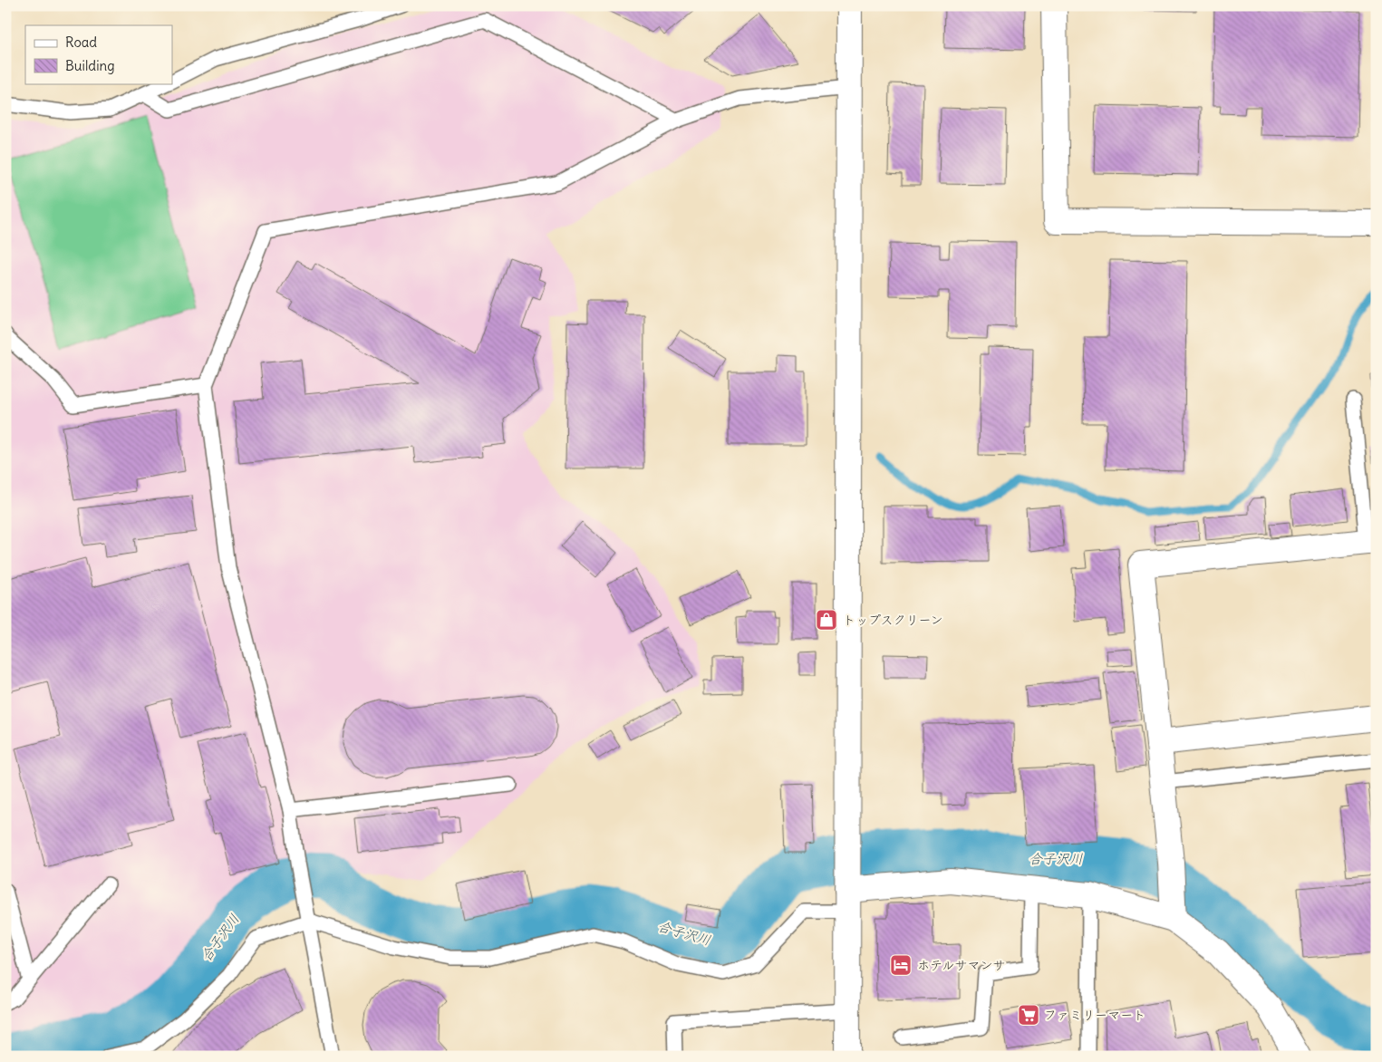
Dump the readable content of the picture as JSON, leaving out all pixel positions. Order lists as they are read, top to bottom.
{
  "water": ["合子沢川"],
  "places": {
    "shop": ["トップスクリーン"],
    "hotel": ["ホテルサマンサ"],
    "supermarket": ["ファミリーマート"]
  },
  "legend": ["Road", "Building"]
}
